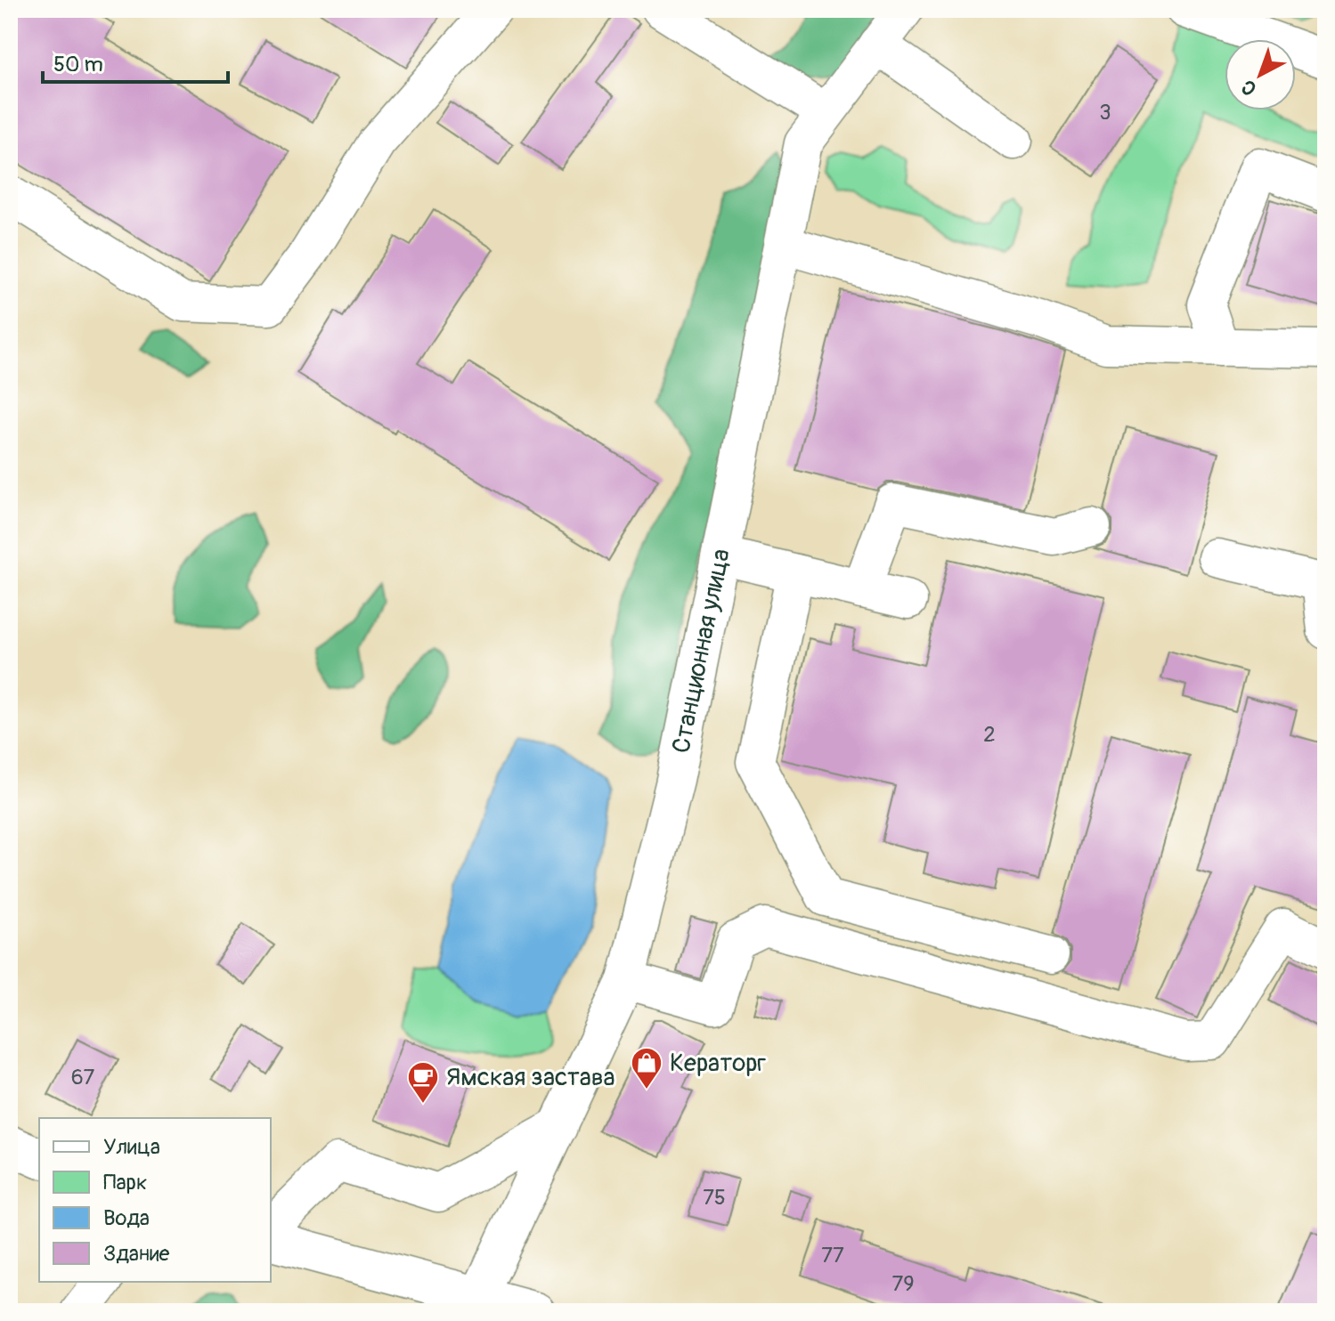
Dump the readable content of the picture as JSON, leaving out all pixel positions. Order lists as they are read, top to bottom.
{
  "streets": {
    "street": ["Станционная улица"]
  },
  "places": {
    "shop": ["Кераторг"],
    "cafe": ["Ямская застава"]
  },
  "house_numbers": [
    "3",
    "2",
    "67",
    "75",
    "77",
    "79"
  ],
  "legend": [
    "Улица",
    "Парк",
    "Вода",
    "Здание"
  ],
  "scale_bar": "50 m",
  "north": "bottom left"
}
